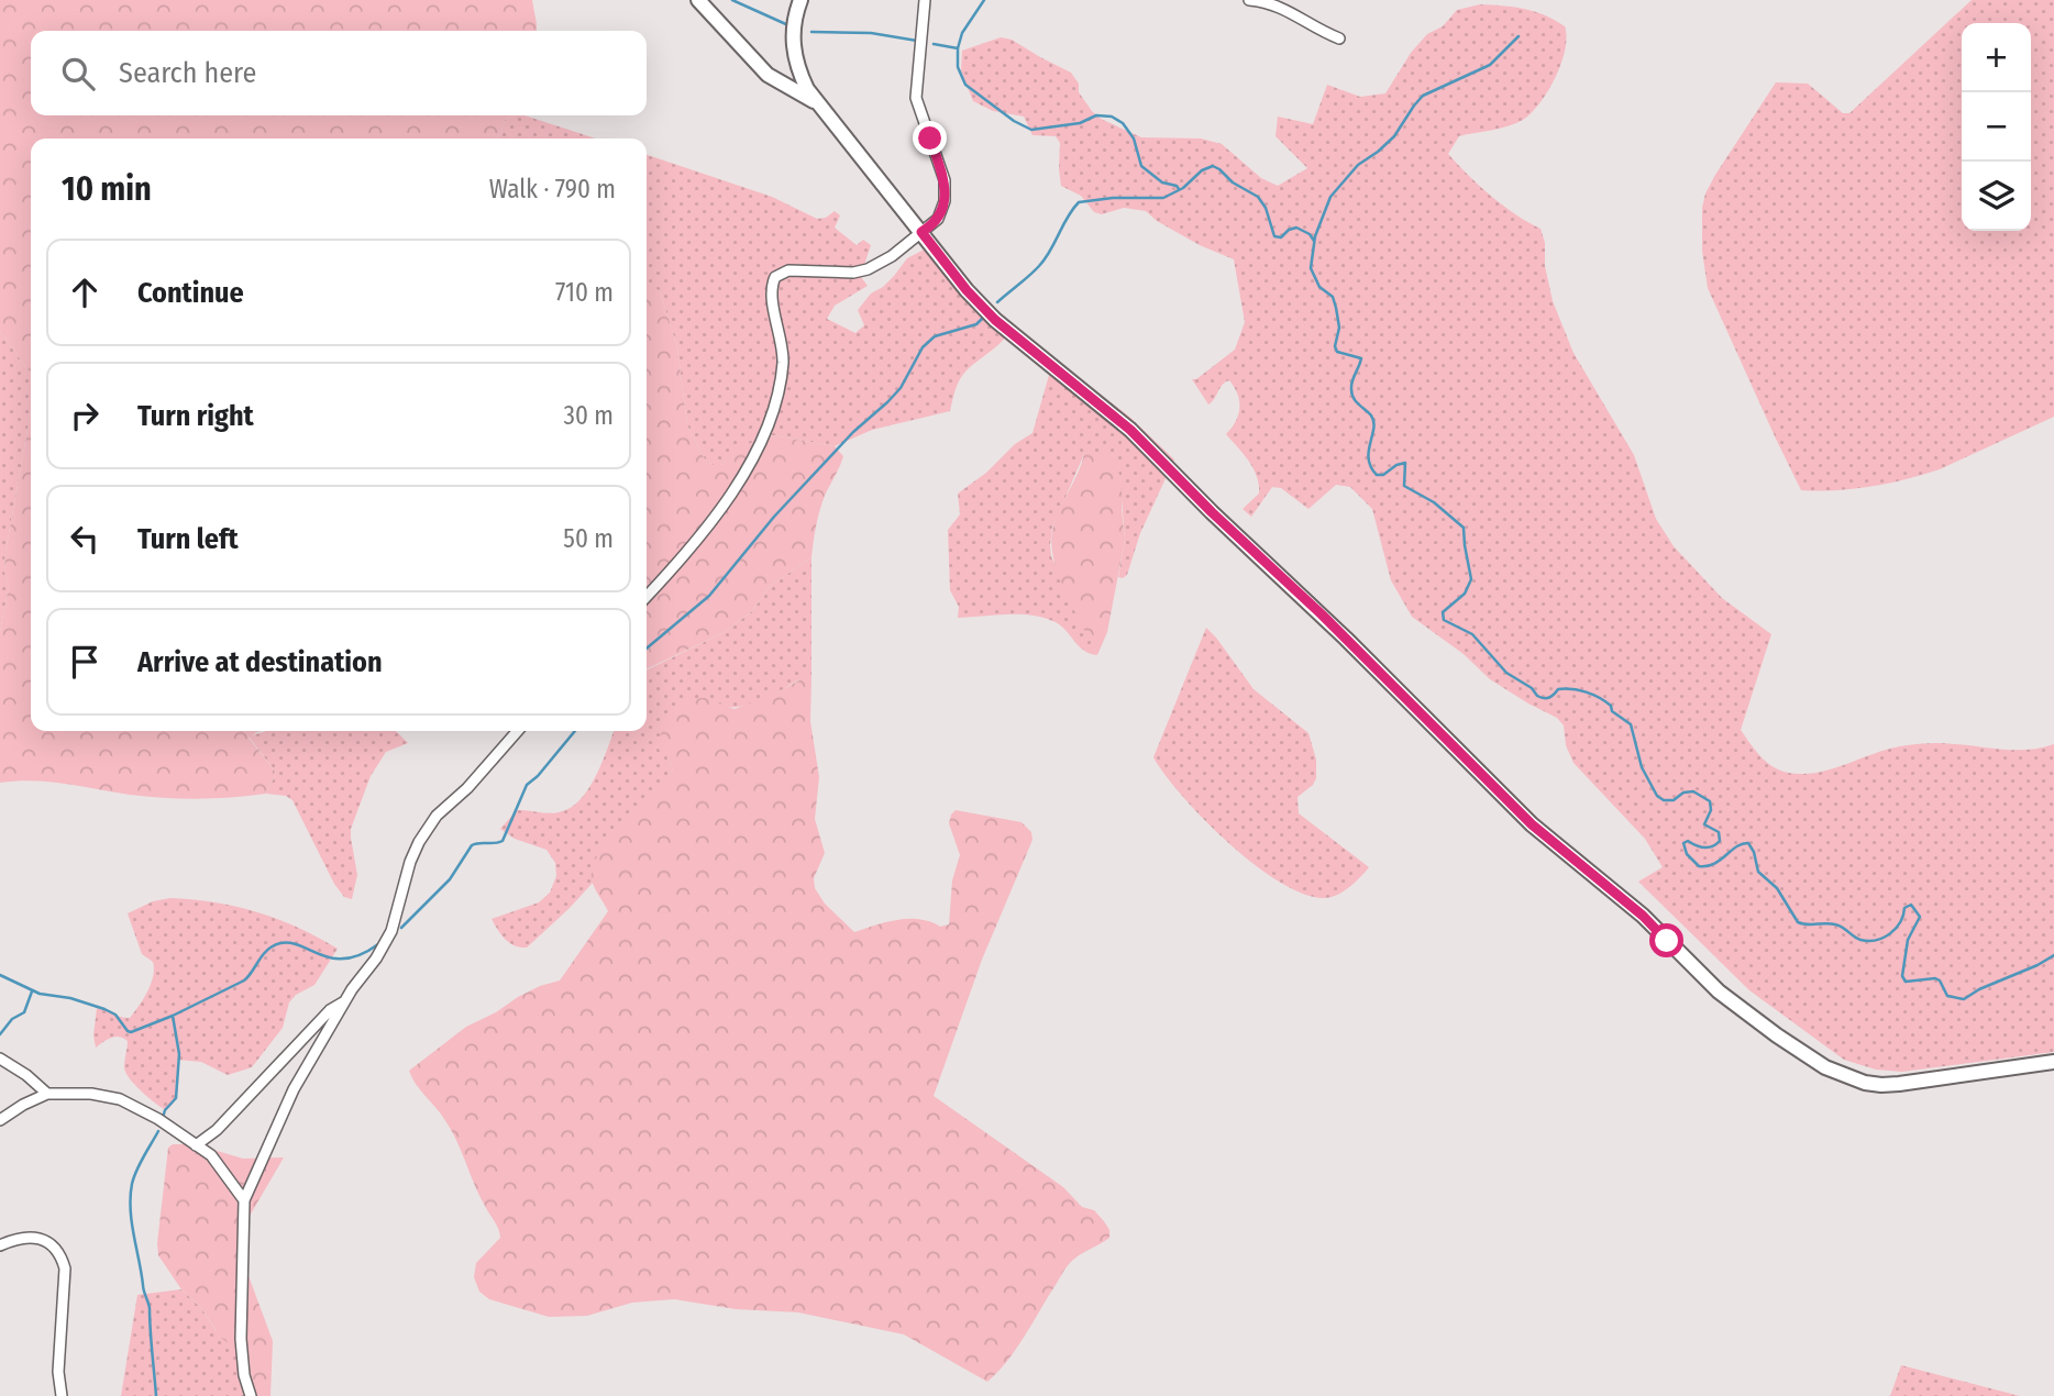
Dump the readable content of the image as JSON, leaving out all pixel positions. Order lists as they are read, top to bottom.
{
  "page": {
    "map_buttons": ["+", "−"],
    "search": "Search here",
    "heading": ["10 min", "Walk · 790 m"],
    "list": [
      ["Continue", "710 m"],
      ["Turn right", "30 m"],
      ["Turn left", "50 m"],
      "Arrive at destination"
    ]
  }
}
